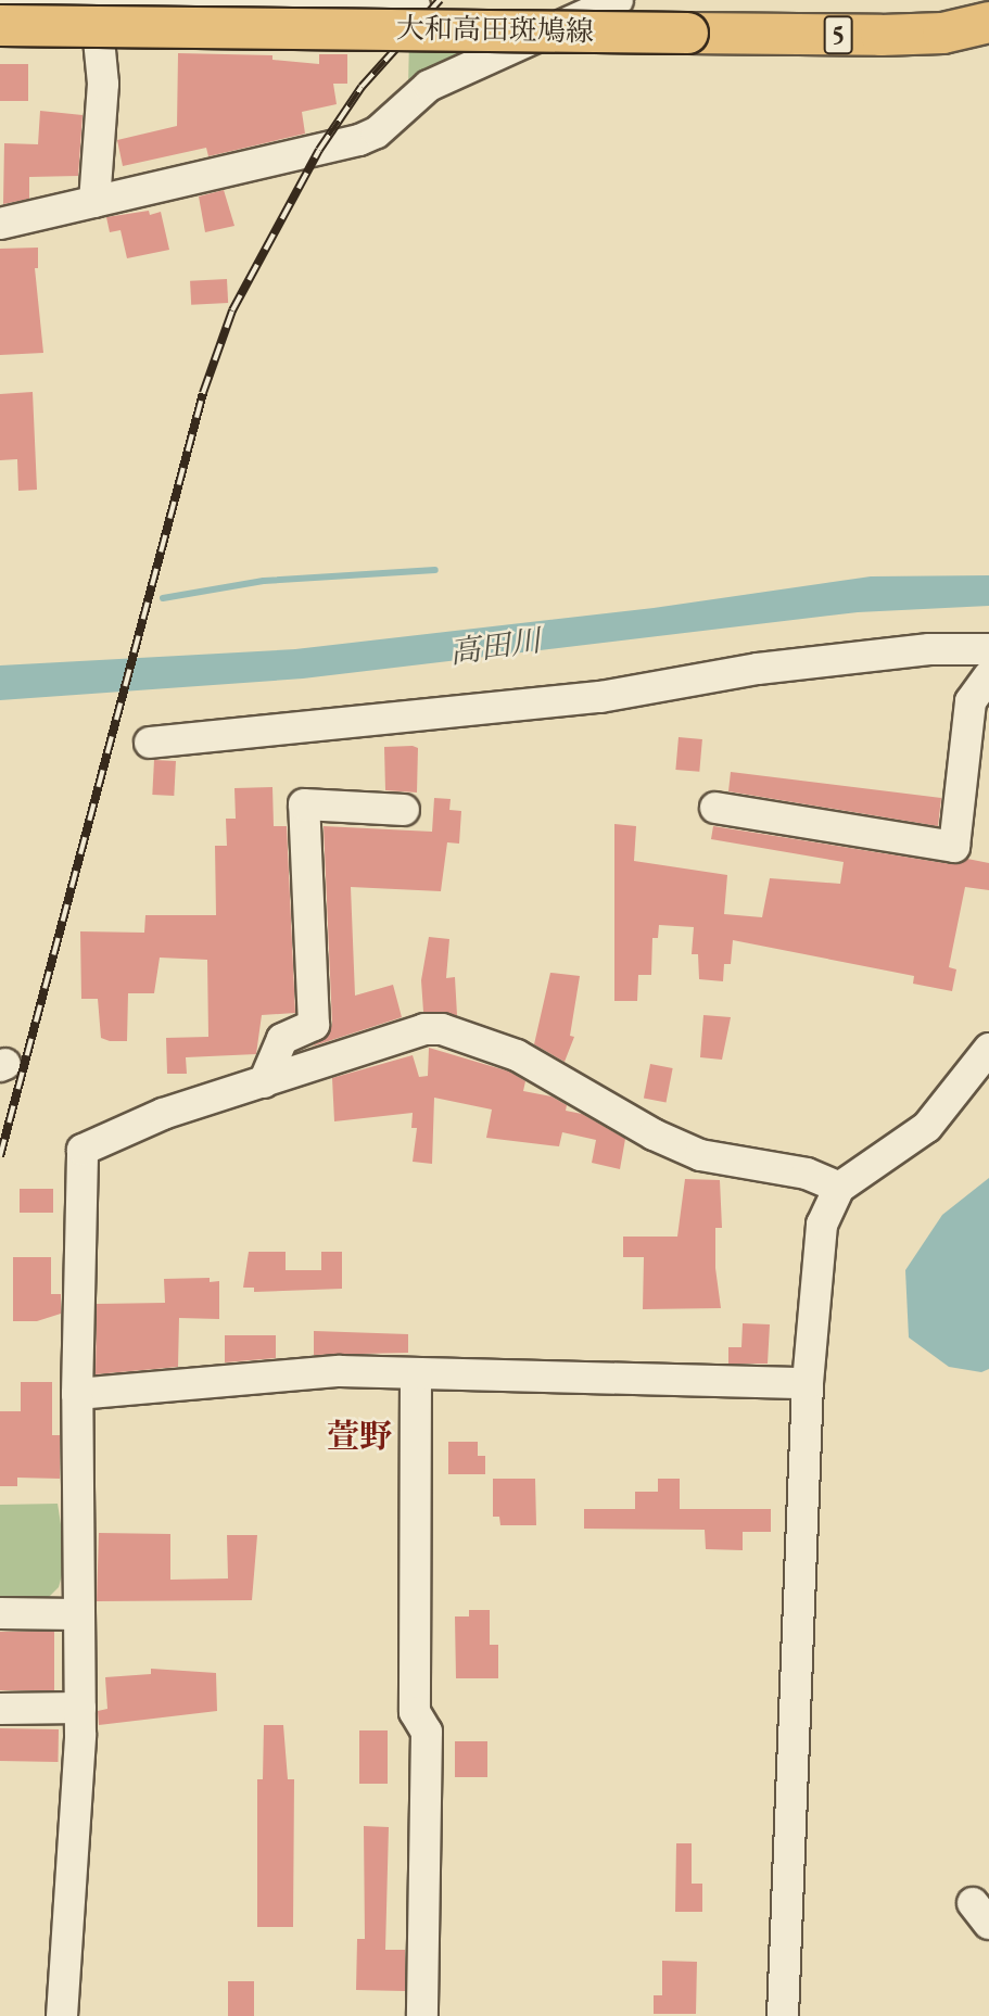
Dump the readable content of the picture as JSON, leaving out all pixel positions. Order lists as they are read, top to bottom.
{
  "streets": {
    "main road": ["大和高田斑鳩線", "5"]
  },
  "districts": ["萱野"],
  "water": ["高田川"]
}
